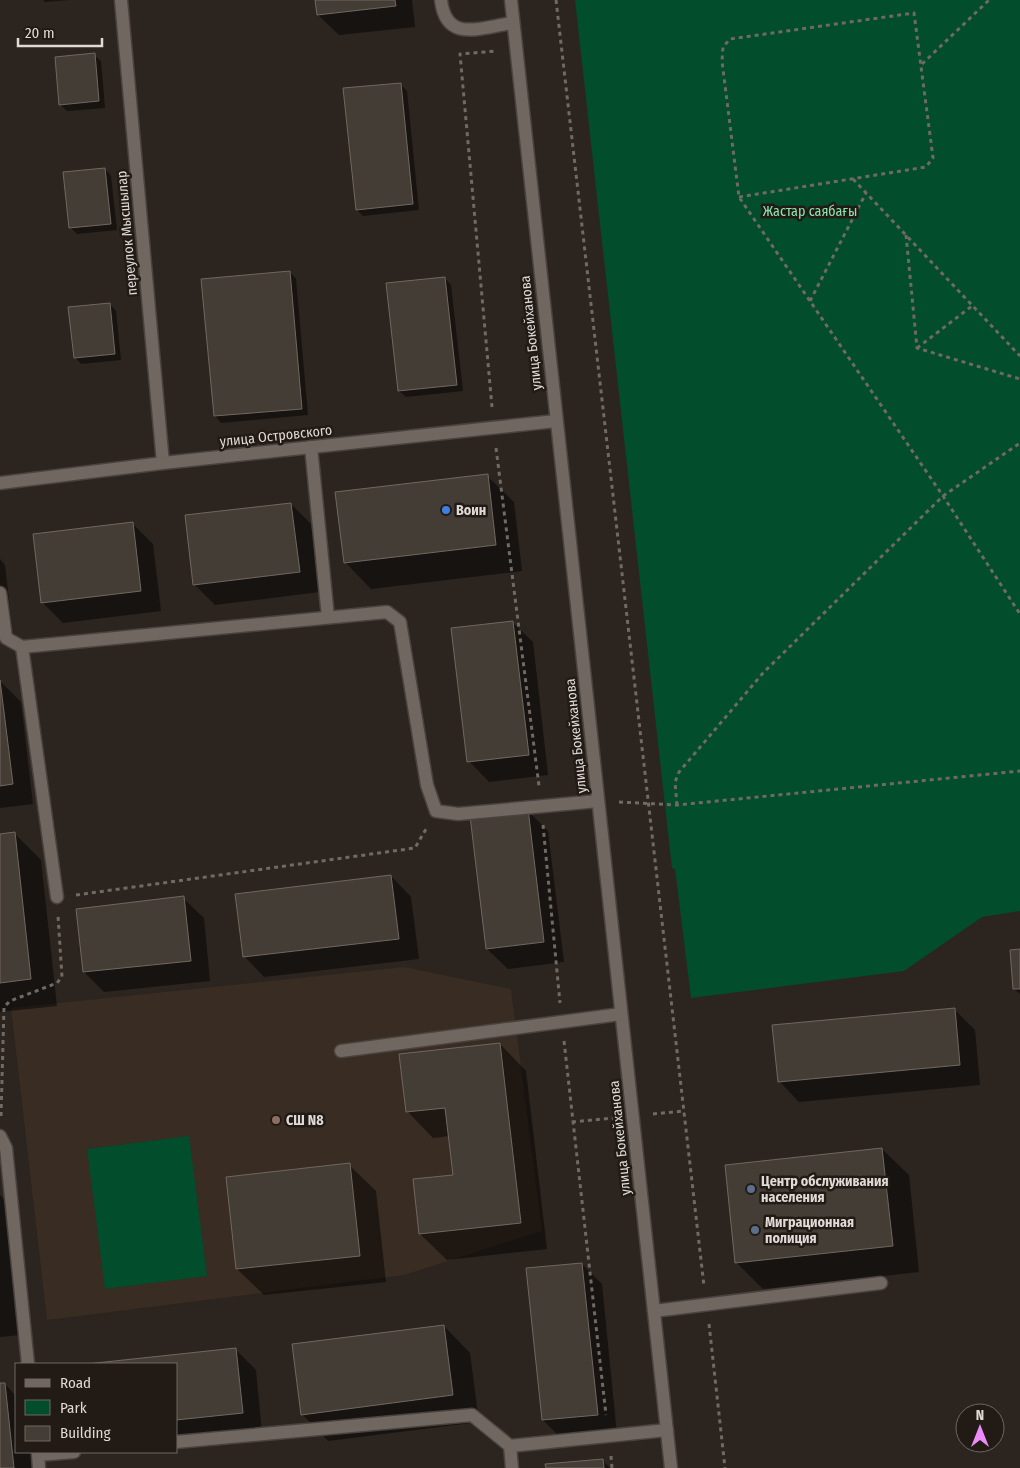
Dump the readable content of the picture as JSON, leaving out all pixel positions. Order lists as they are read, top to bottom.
{
  "streets": {
    "street": ["переулок Мысшылар", "улица Бокейханова", "улица Островского"]
  },
  "crossings": [
    ["переулок Мысшылар", "улица Островского"],
    ["улица Бокейханова", "улица Островского"]
  ],
  "parks": ["Жастар саябағы"],
  "places": [
    "Воин",
    "СШ N8",
    "Центр обслуживания населения",
    "Миграционная полиция"
  ],
  "legend": ["Road", "Park", "Building"],
  "scale_bar": "20 m",
  "north": "top"
}
